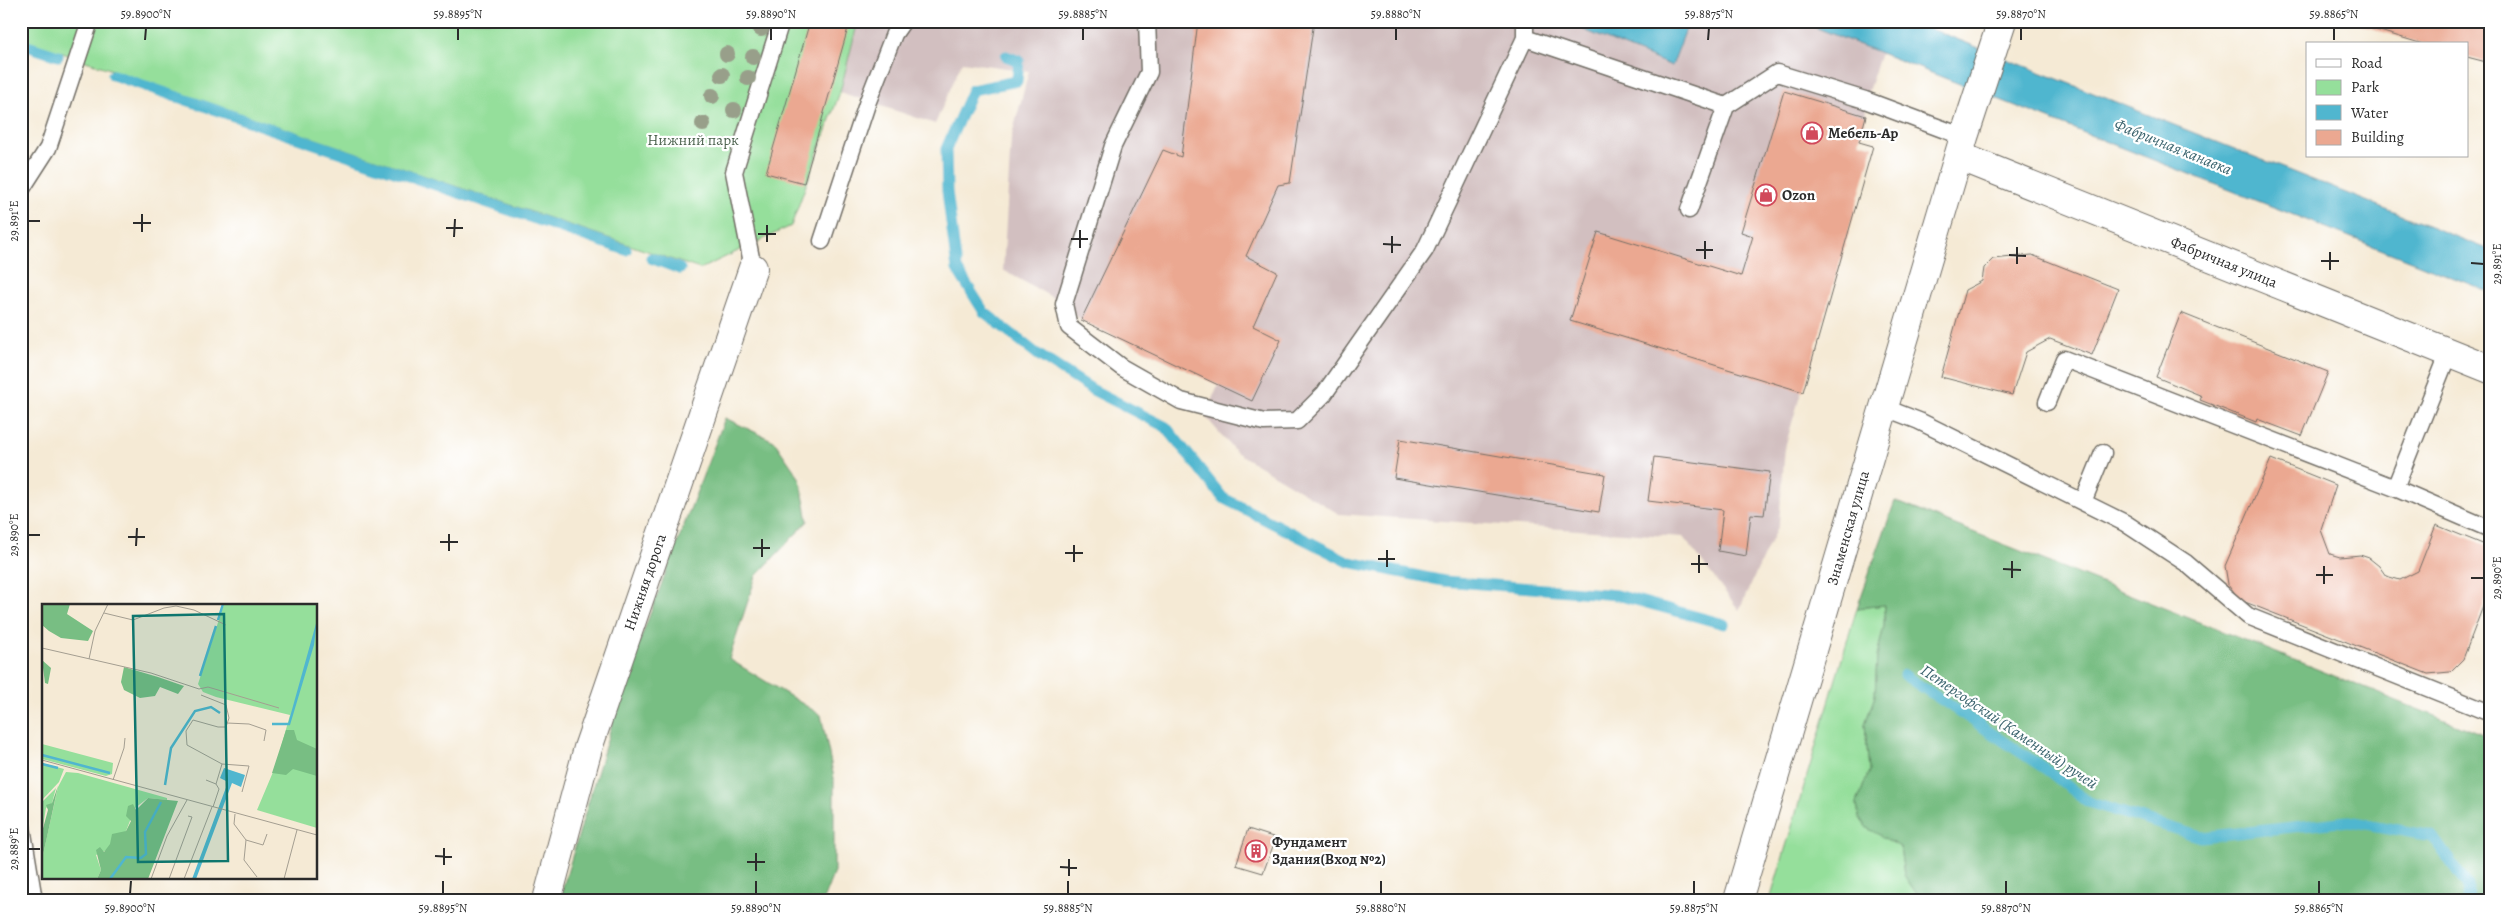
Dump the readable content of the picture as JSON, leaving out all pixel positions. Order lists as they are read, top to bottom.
{
  "streets": {
    "street": ["Фабричная улица", "Знаменская улица", "Нижняя дорога"]
  },
  "crossings": [
    ["Фабричная улица", "Знаменская улица"]
  ],
  "water": ["Фабричная канавка", "Петергофский (Каменный) ручей"],
  "parks": ["Нижний парк"],
  "places": {
    "shop": ["Мебель-Ар", "Ozon"],
    "building": ["Фундамент Здания(Вход №2)"]
  },
  "legend": [
    "Road",
    "Park",
    "Water",
    "Building"
  ],
  "coordinates": [
    "59.8900°N",
    "59.8895°N",
    "59.8890°N",
    "59.8885°N",
    "59.8880°N",
    "59.8875°N",
    "59.8870°N",
    "59.8865°N",
    "29.891°E",
    "29.890°E",
    "29.889°E"
  ]
}
